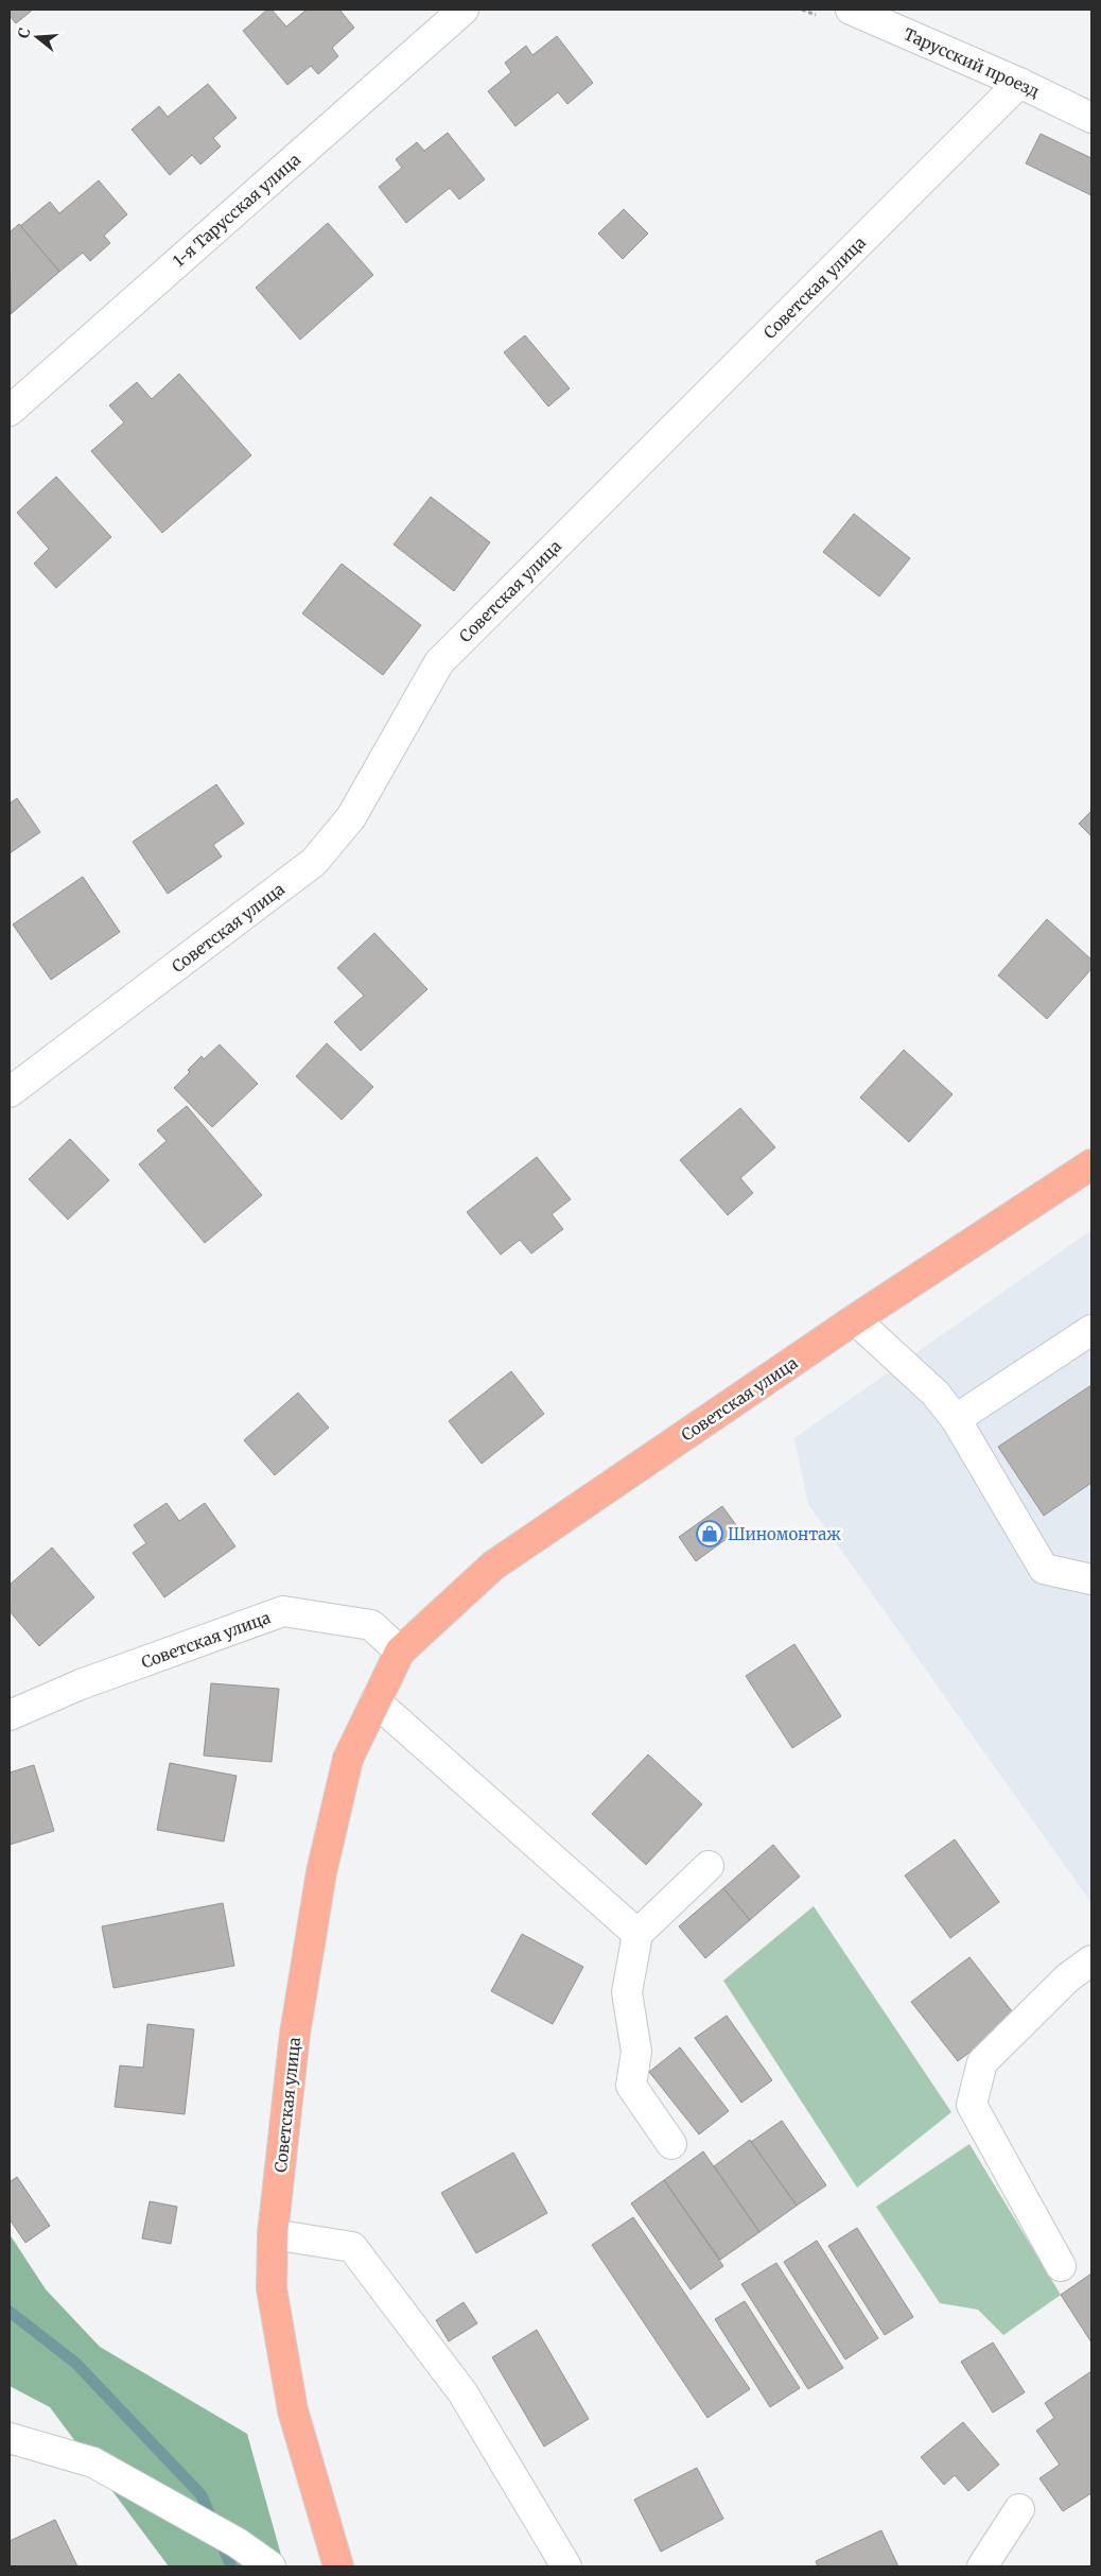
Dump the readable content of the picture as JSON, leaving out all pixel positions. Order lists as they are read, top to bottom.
{
  "streets": {
    "main road": ["Советская улица"],
    "street": ["Тарусский проезд", "1-я Тарусская улица"]
  },
  "crossings": [
    ["Тарусский проезд", "Советская улица"]
  ],
  "places": {
    "shop": ["Шиномонтаж"]
  },
  "north": "left"
}
